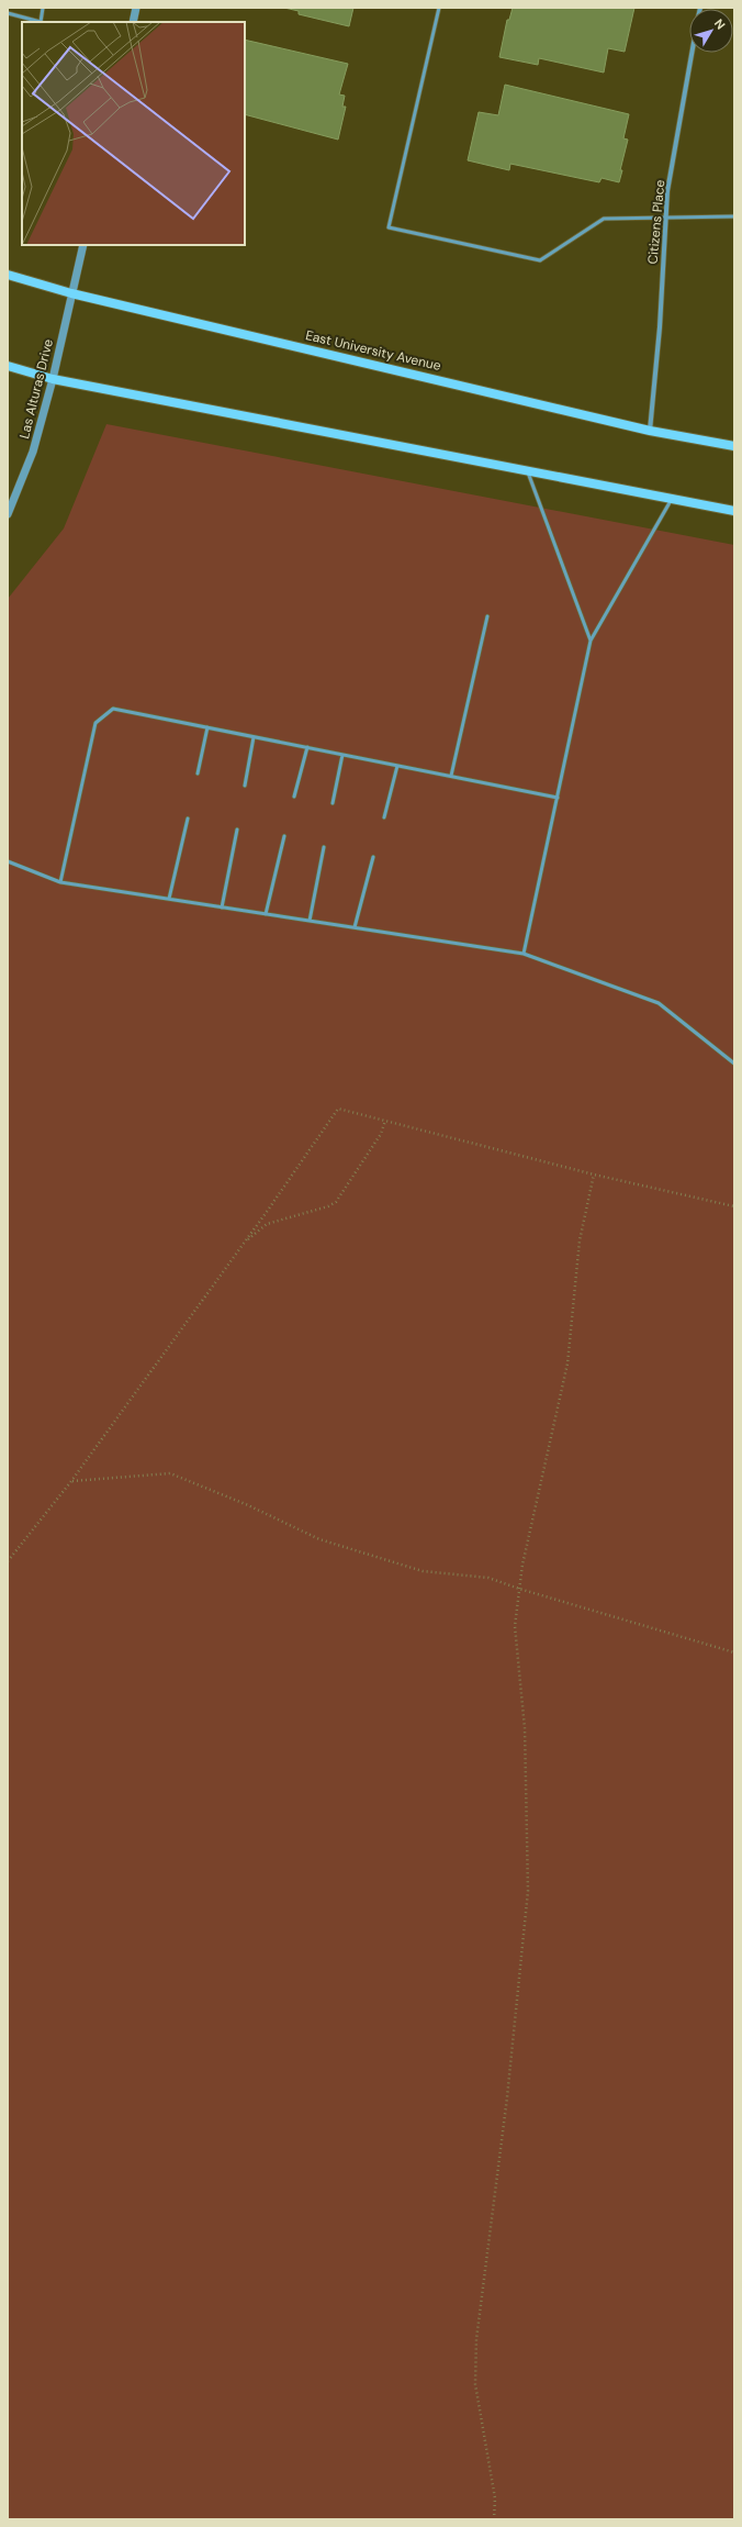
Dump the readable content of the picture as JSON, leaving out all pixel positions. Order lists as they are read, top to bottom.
{
  "streets": {
    "main road": ["East University Avenue"],
    "street": ["Citizens Place", "Las Alturas Drive"]
  },
  "crossings": [
    ["Citizens Place", "East University Avenue"],
    ["East University Avenue", "Las Alturas Drive"]
  ],
  "north": "top right"
}
